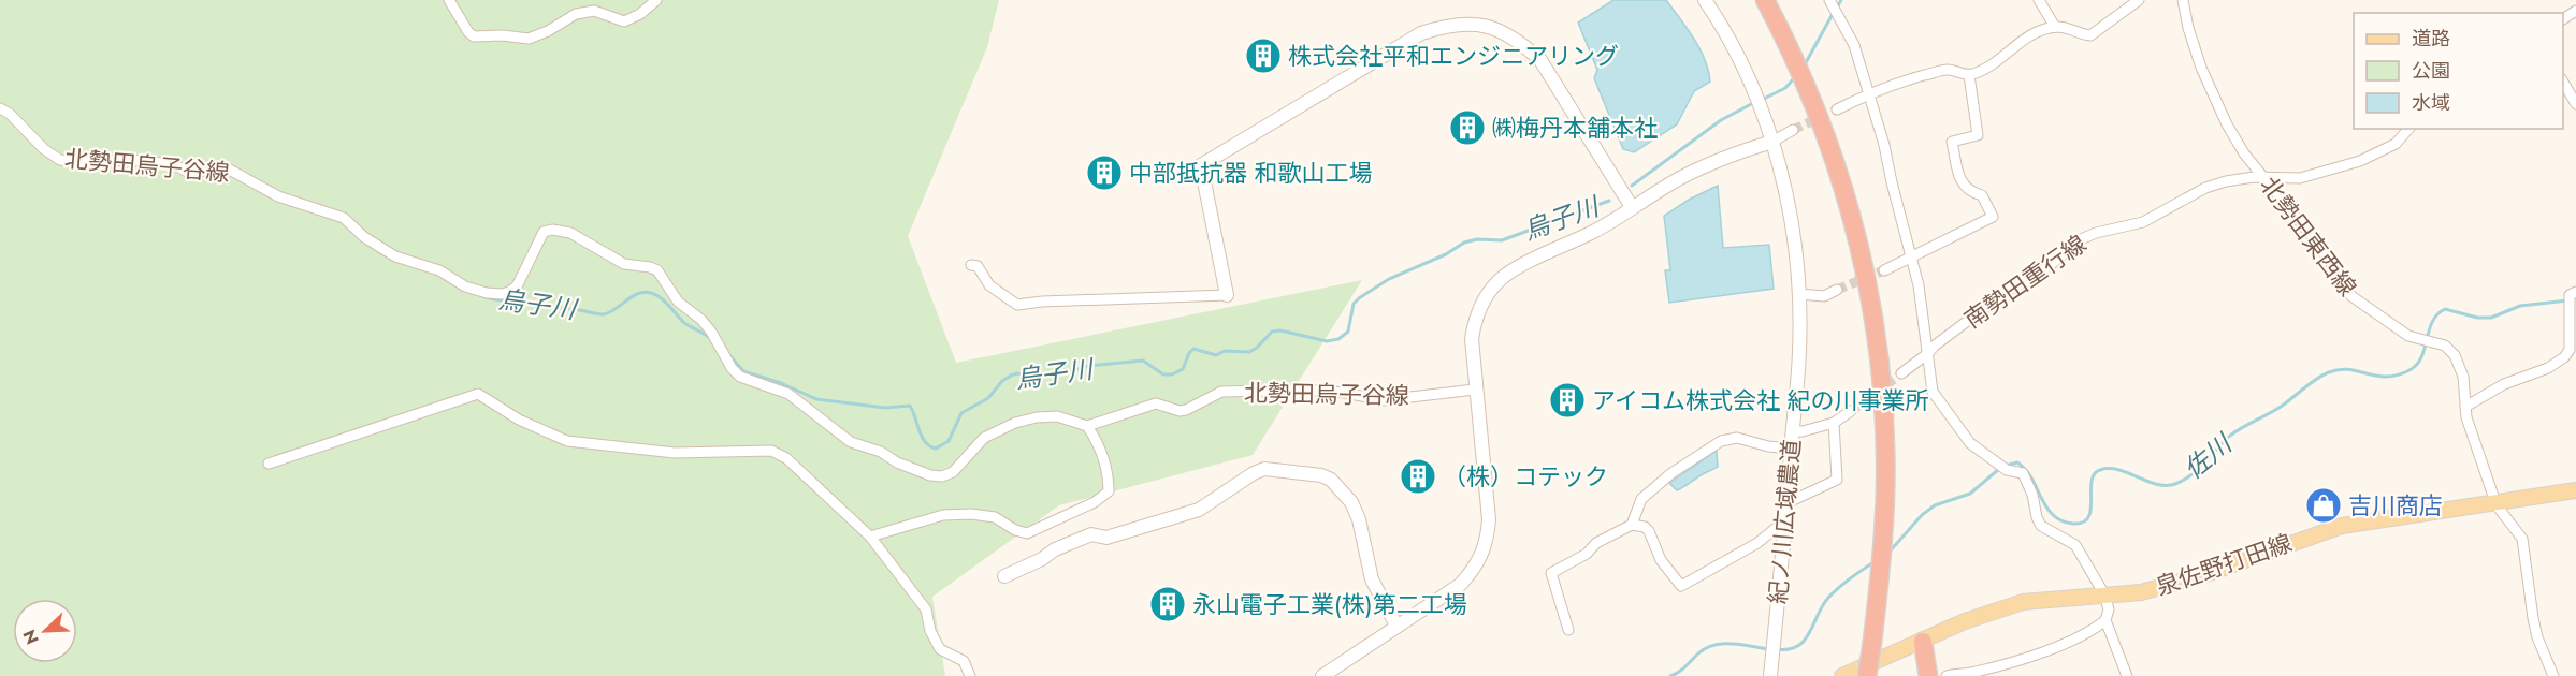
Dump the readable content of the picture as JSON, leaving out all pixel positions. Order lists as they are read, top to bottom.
{
  "streets": {
    "main road": ["泉佐野打田線"],
    "street": [
      "北勢田烏子谷線",
      "北勢田東西線",
      "南勢田重行線",
      "紀ノ川広域農道"
    ]
  },
  "crossings": [
    ["北勢田東西線", "南勢田重行線"],
    ["北勢田東西線", "泉佐野打田線"]
  ],
  "water": ["烏子川", "佐川"],
  "places": {
    "building": [
      "株式会社平和エンジニアリング",
      "㈱梅丹本舗本社",
      "中部抵抗器 和歌山工場",
      "アイコム株式会社 紀の川事業所",
      "（株）コテック",
      "永山電子工業(株)第二工場"
    ],
    "shop": ["吉川商店"]
  },
  "legend": ["道路", "公園", "水域"],
  "north": "bottom left"
}
